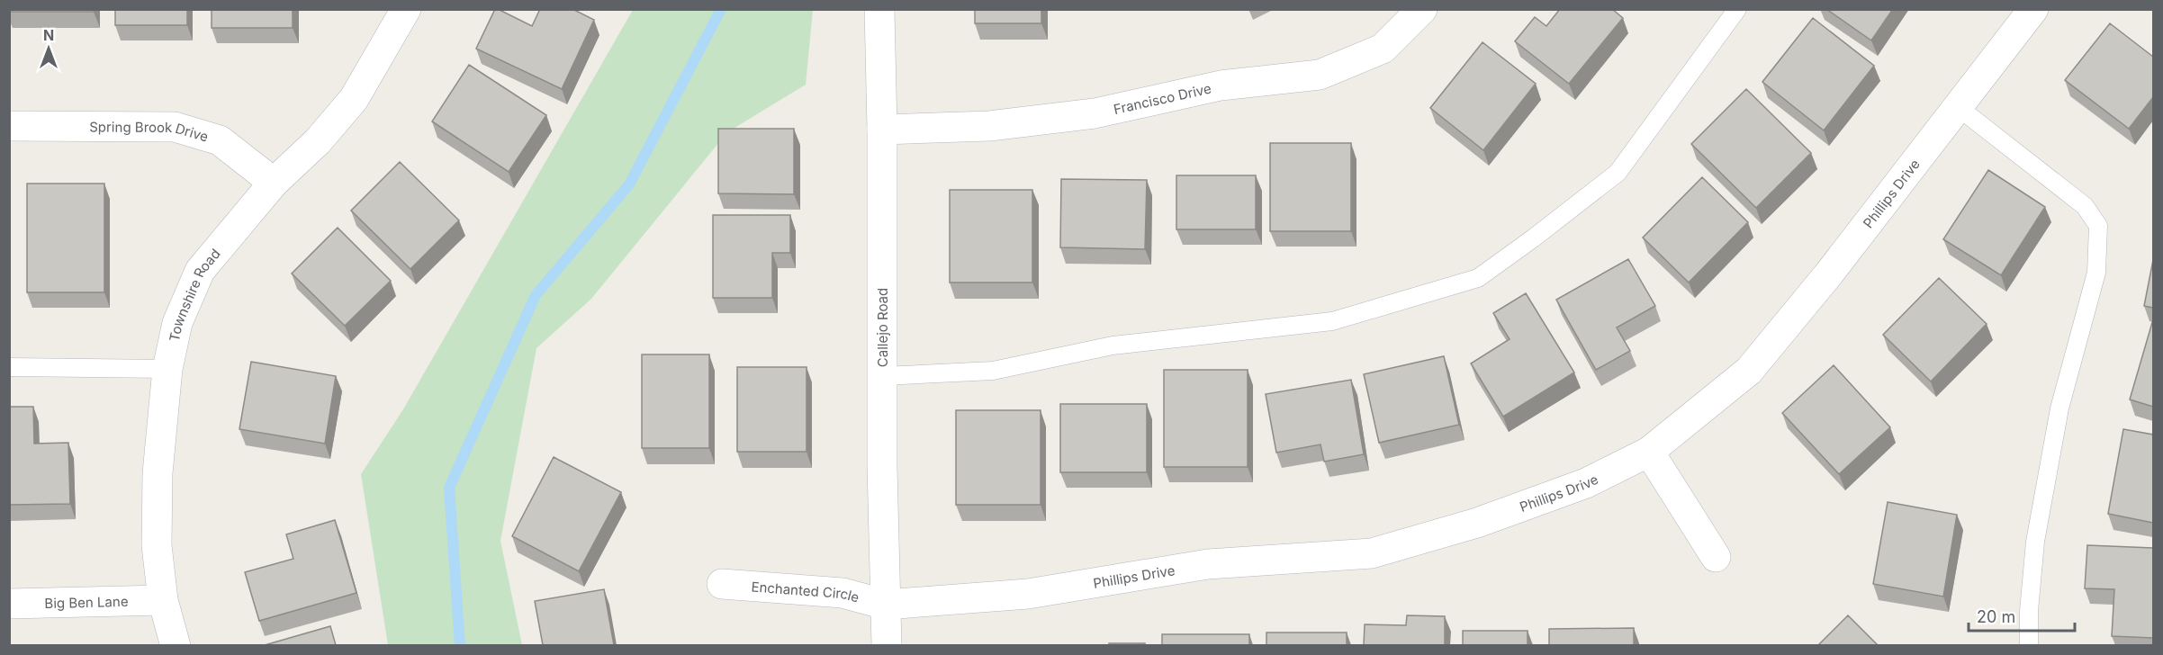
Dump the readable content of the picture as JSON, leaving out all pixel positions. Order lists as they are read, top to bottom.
{
  "streets": {
    "street": [
      "Francisco Drive",
      "Spring Brook Drive",
      "Phillips Drive",
      "Townshire Road",
      "Callejo Road",
      "Enchanted Circle",
      "Big Ben Lane"
    ]
  },
  "crossings": [
    ["Francisco Drive", "Callejo Road"],
    ["Spring Brook Drive", "Townshire Road"],
    ["Phillips Drive", "Callejo Road"],
    ["Phillips Drive", "Enchanted Circle"],
    ["Townshire Road", "Big Ben Lane"],
    ["Callejo Road", "Enchanted Circle"]
  ],
  "scale_bar": "20 m",
  "north": "top"
}
